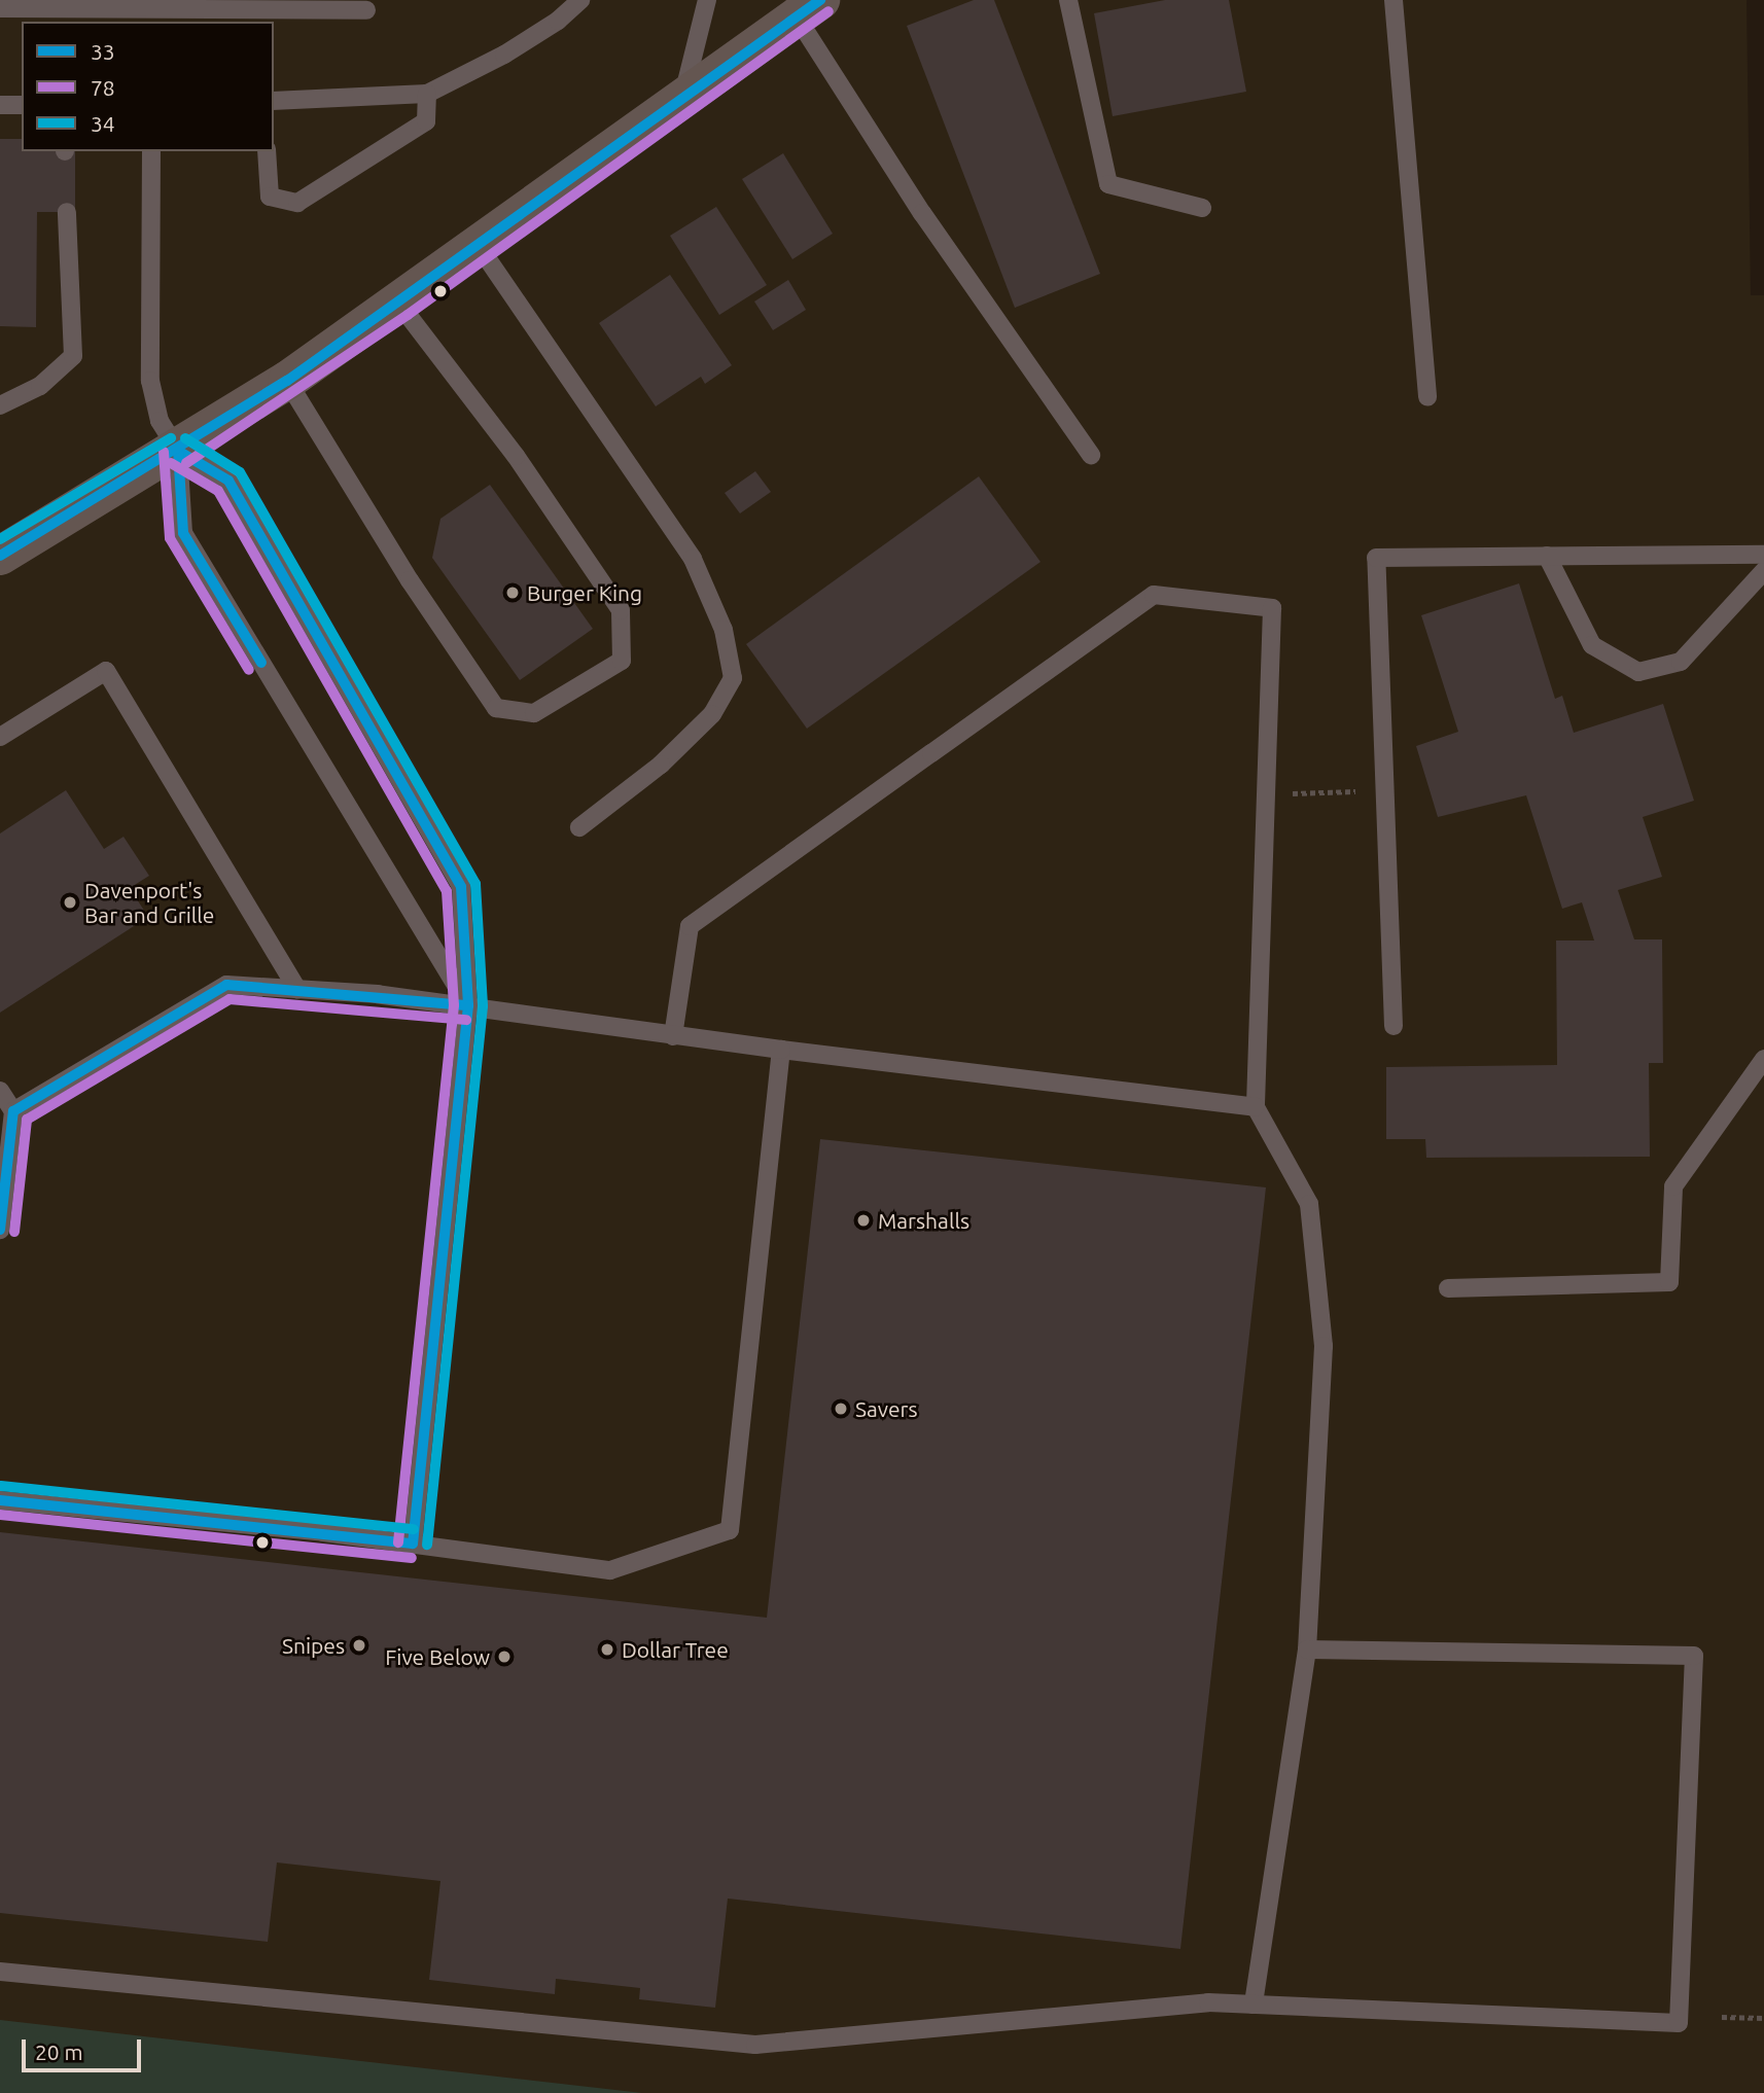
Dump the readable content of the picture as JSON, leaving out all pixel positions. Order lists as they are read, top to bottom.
{
  "places": [
    "Burger King",
    "Davenport's Bar and Grille",
    "Marshalls",
    "Savers",
    "Snipes",
    "Dollar Tree",
    "Five Below"
  ],
  "lines": ["transit line 33", "transit line 78", "transit line 34"],
  "legend": ["33", "78", "34"],
  "scale_bar": "20 m"
}
